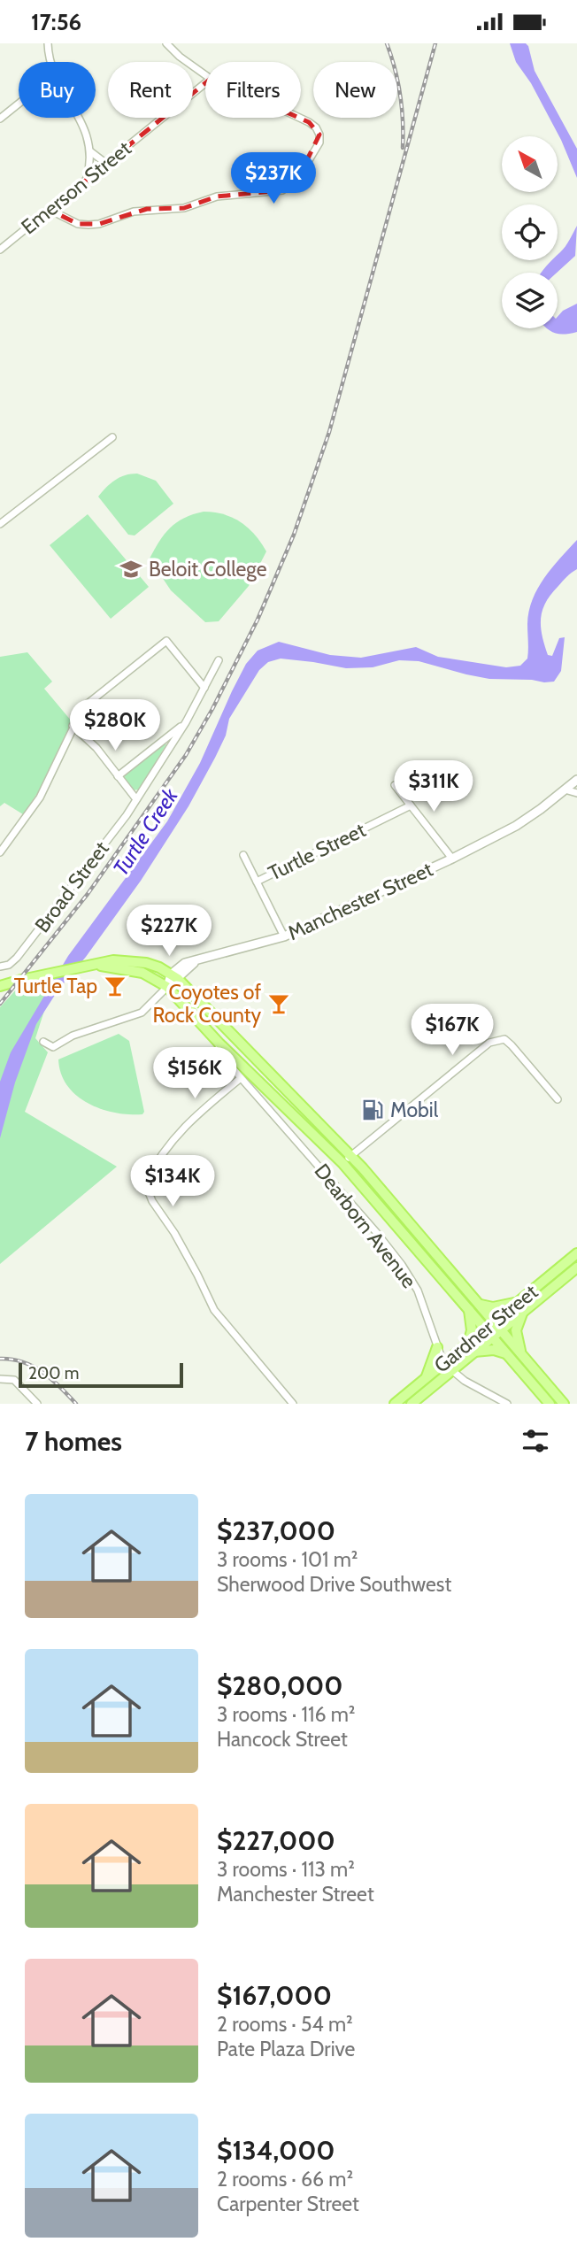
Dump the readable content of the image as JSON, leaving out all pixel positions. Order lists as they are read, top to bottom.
{
  "streets": {
    "main road": ["Gardner Street"],
    "street": [
      "Emerson Street",
      "Turtle Street",
      "Broad Street",
      "Manchester Street",
      "Dearborn Avenue"
    ]
  },
  "crossings": [
    ["Dearborn Avenue", "Gardner Street"]
  ],
  "water": ["Turtle Creek"],
  "places": {
    "school or university": ["Beloit College"],
    "bar": ["Turtle Tap", "Coyotes of Rock County"],
    "fuel station": ["Mobil"]
  },
  "scale_bar": "200 m",
  "north": "top left",
  "page": {
    "status": "17:56",
    "chip": [
      "Buy",
      "Rent",
      "Filters",
      "New"
    ],
    "price": [
      "$237K",
      "$280K",
      "$311K",
      "$227K",
      "$167K",
      "$156K",
      "$134K"
    ],
    "scale": "200 m",
    "heading": "7 homes",
    "list": [
      {
        "name": "$237,000",
        "note": "3 rooms · 101 m² · Sherwood Drive Southwest"
      },
      {
        "name": "$280,000",
        "note": "3 rooms · 116 m² · Hancock Street"
      },
      {
        "name": "$227,000",
        "note": "3 rooms · 113 m² · Manchester Street"
      },
      {
        "name": "$167,000",
        "note": "2 rooms · 54 m² · Pate Plaza Drive"
      },
      {
        "name": "$134,000",
        "note": "2 rooms · 66 m² · Carpenter Street"
      }
    ]
  }
}
